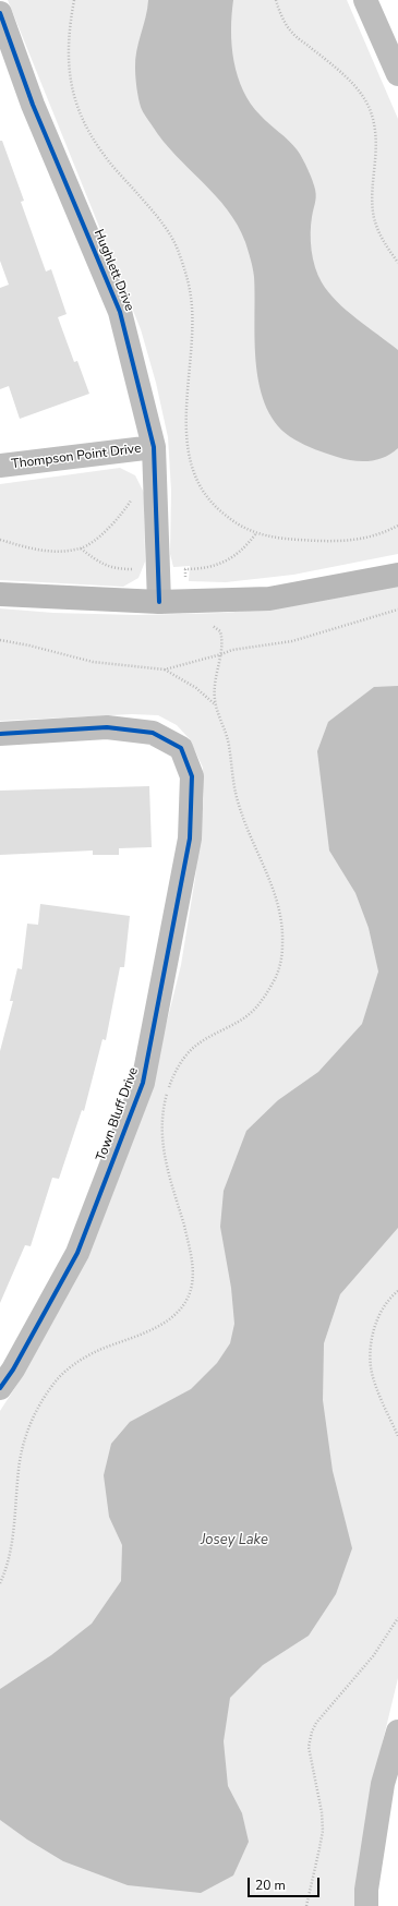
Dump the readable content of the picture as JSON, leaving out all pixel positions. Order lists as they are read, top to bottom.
{
  "streets": {
    "street": ["Hughlett Drive", "Thompson Point Drive", "Town Bluff Drive"]
  },
  "crossings": [
    ["Hughlett Drive", "Thompson Point Drive"]
  ],
  "water": ["Josey Lake"],
  "scale_bar": "20 m"
}
